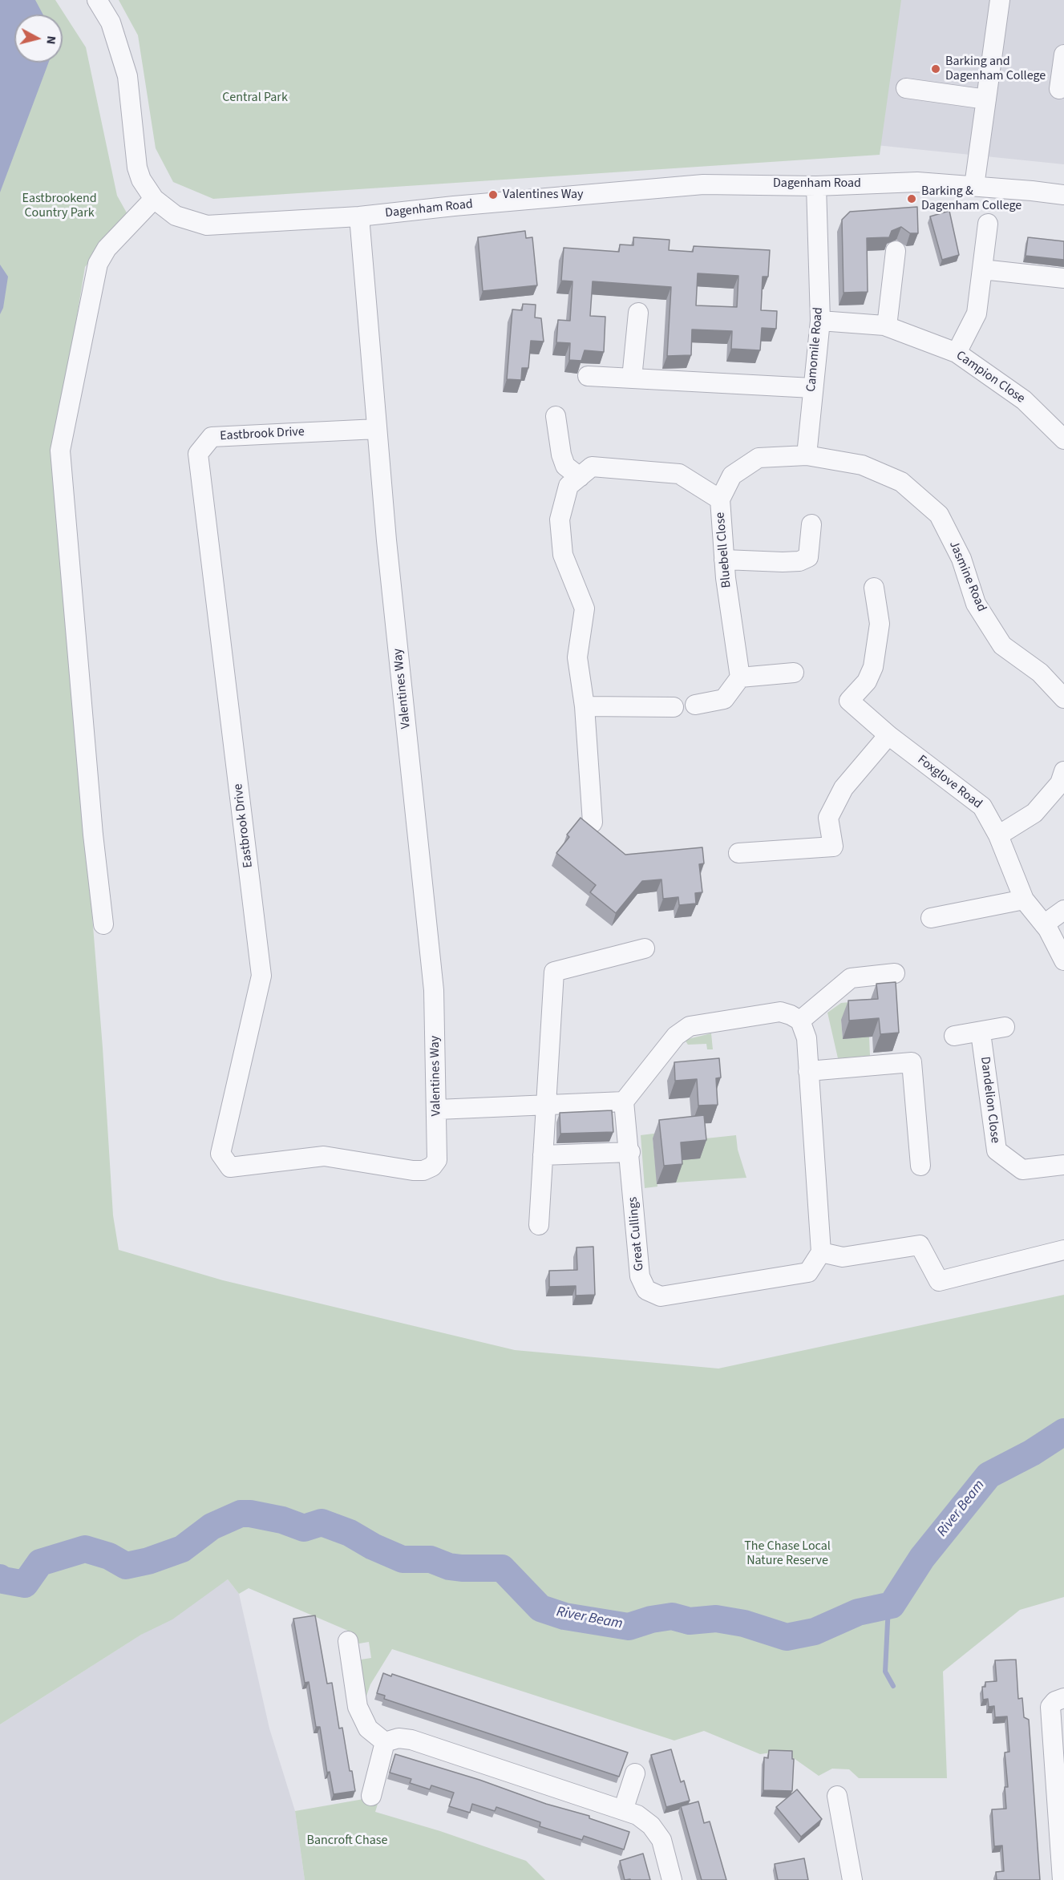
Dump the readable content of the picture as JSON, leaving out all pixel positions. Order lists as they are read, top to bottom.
{
  "streets": {
    "street": [
      "Dagenham Road",
      "Camomile Road",
      "Campion Close",
      "Eastbrook Drive",
      "Bluebell Close",
      "Jasmine Road",
      "Valentines Way",
      "Foxglove Road",
      "Dandelion Close",
      "Great Cullings"
    ]
  },
  "crossings": [
    ["Dagenham Road", "Camomile Road"],
    ["Dagenham Road", "Valentines Way"],
    ["Camomile Road", "Campion Close"],
    ["Camomile Road", "Bluebell Close"],
    ["Camomile Road", "Jasmine Road"],
    ["Eastbrook Drive", "Valentines Way"],
    ["Bluebell Close", "Jasmine Road"]
  ],
  "water": ["River Beam"],
  "parks": [
    "Central Park",
    "Eastbrookend Country Park",
    "The Chase Local Nature Reserve",
    "Bancroft Chase"
  ],
  "places": ["Barking and Dagenham College", "Valentines Way", "Barking & Dagenham College"],
  "north": "right"
}
